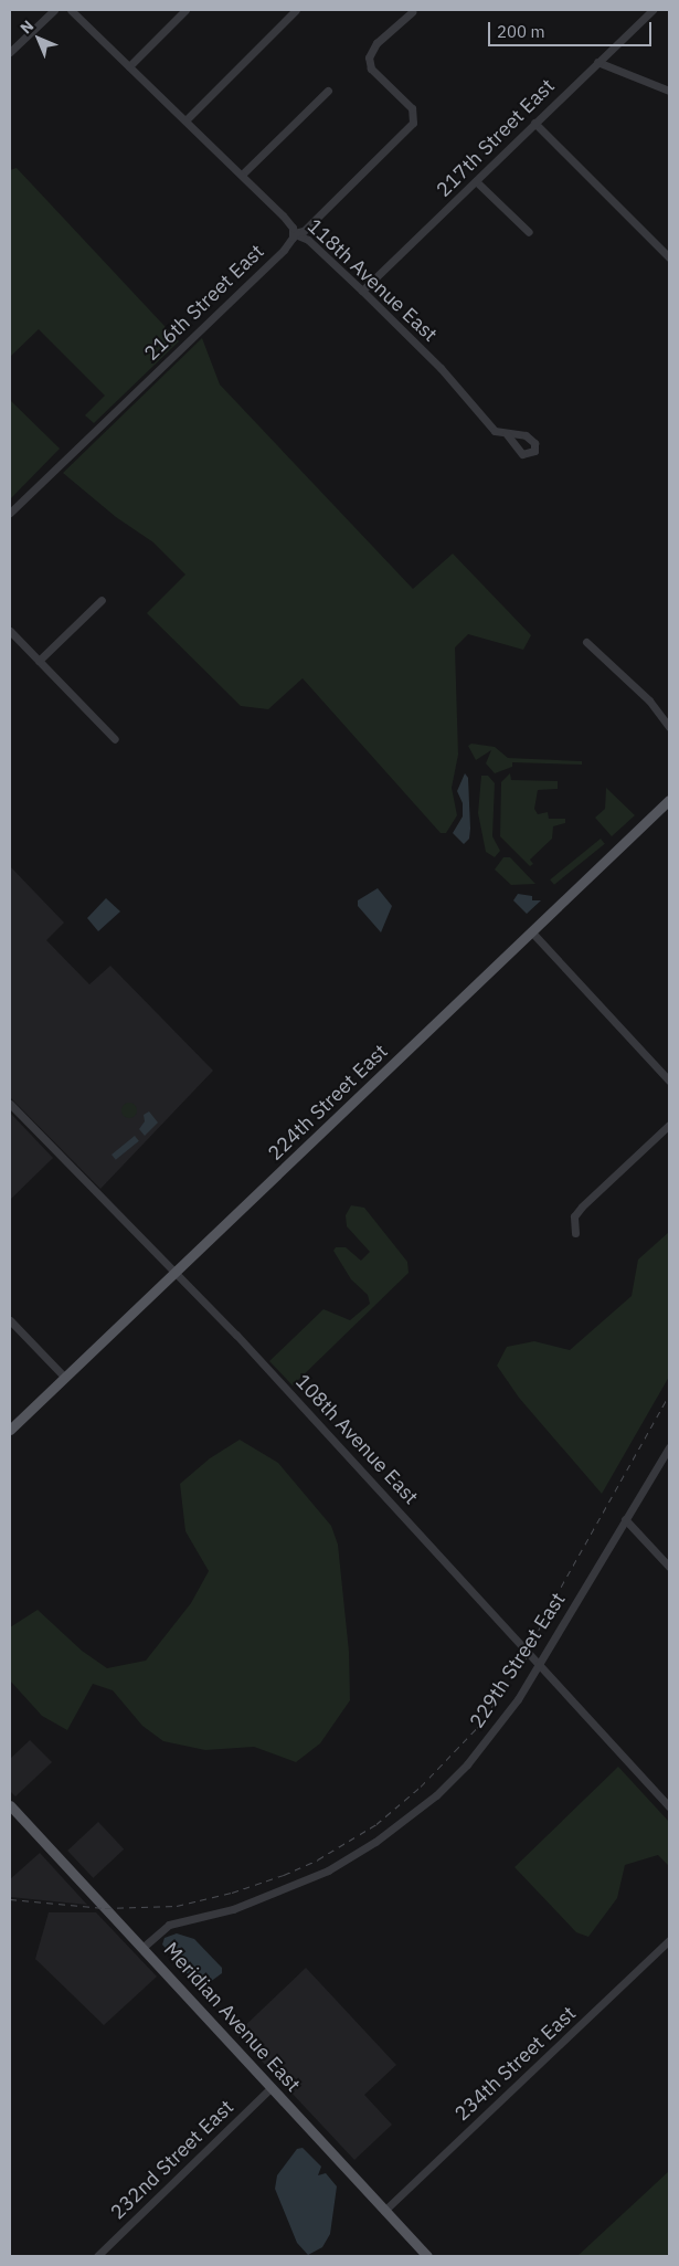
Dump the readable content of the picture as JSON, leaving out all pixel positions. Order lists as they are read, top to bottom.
{
  "streets": {
    "main road": ["224th Street East", "Meridian Avenue East"],
    "street": [
      "217th Street East",
      "118th Avenue East",
      "216th Street East",
      "108th Avenue East",
      "229th Street East",
      "234th Street East",
      "232nd Street East"
    ]
  },
  "crossings": [
    ["217th Street East", "118th Avenue East"],
    ["118th Avenue East", "216th Street East"],
    ["224th Street East", "108th Avenue East"],
    ["108th Avenue East", "229th Street East"],
    ["229th Street East", "Meridian Avenue East"],
    ["Meridian Avenue East", "234th Street East"],
    ["Meridian Avenue East", "232nd Street East"]
  ],
  "scale_bar": "200 m",
  "north": "top left"
}
